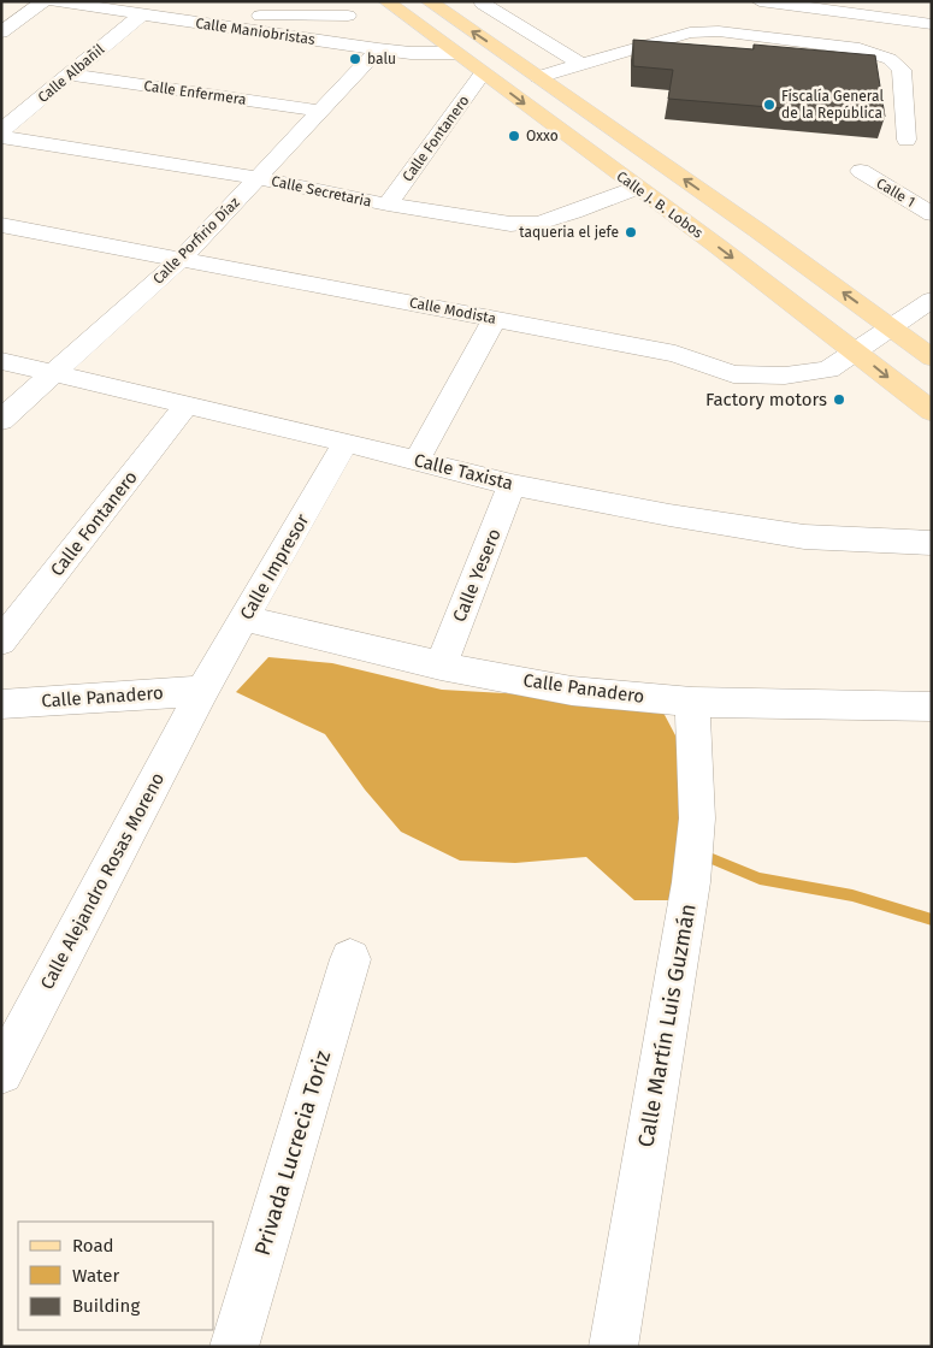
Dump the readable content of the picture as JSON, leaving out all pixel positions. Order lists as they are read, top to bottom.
{
  "streets": {
    "main road": ["Calle J. B. Lobos"],
    "street": [
      "Calle Maniobristas",
      "Calle Albañil",
      "Calle Enfermera",
      "Calle Fontanero",
      "Calle Secretaria",
      "Calle 1",
      "Calle Porfirio Díaz",
      "Calle Modista",
      "Calle Taxista",
      "Calle Impresor",
      "Calle Yesero",
      "Calle Panadero",
      "Calle Alejandro Rosas Moreno",
      "Calle Martín Luis Guzmán",
      "Privada Lucrecia Toriz"
    ]
  },
  "crossings": [
    ["Calle Maniobristas", "Calle Albañil"],
    ["Calle Maniobristas", "Calle J. B. Lobos"],
    ["Calle Maniobristas", "Calle Porfirio Díaz"],
    ["Calle Albañil", "Calle Enfermera"],
    ["Calle Enfermera", "Calle Porfirio Díaz"],
    ["Calle Fontanero", "Calle Secretaria"],
    ["Calle Fontanero", "Calle J. B. Lobos"],
    ["Calle Fontanero", "Calle Taxista"],
    ["Calle Secretaria", "Calle J. B. Lobos"],
    ["Calle Secretaria", "Calle Porfirio Díaz"],
    ["Calle J. B. Lobos", "Calle Modista"],
    ["Calle Porfirio Díaz", "Calle Modista"],
    ["Calle Porfirio Díaz", "Calle Taxista"],
    ["Calle Taxista", "Calle Impresor"],
    ["Calle Taxista", "Calle Yesero"],
    ["Calle Impresor", "Calle Panadero"],
    ["Calle Impresor", "Calle Alejandro Rosas Moreno"],
    ["Calle Yesero", "Calle Panadero"],
    ["Calle Panadero", "Calle Alejandro Rosas Moreno"],
    ["Calle Panadero", "Calle Martín Luis Guzmán"]
  ],
  "places": [
    "balu",
    "Fiscalía General de la República",
    "Oxxo",
    "taqueria el jefe",
    "Factory motors"
  ],
  "legend": ["Road", "Water", "Building"]
}
